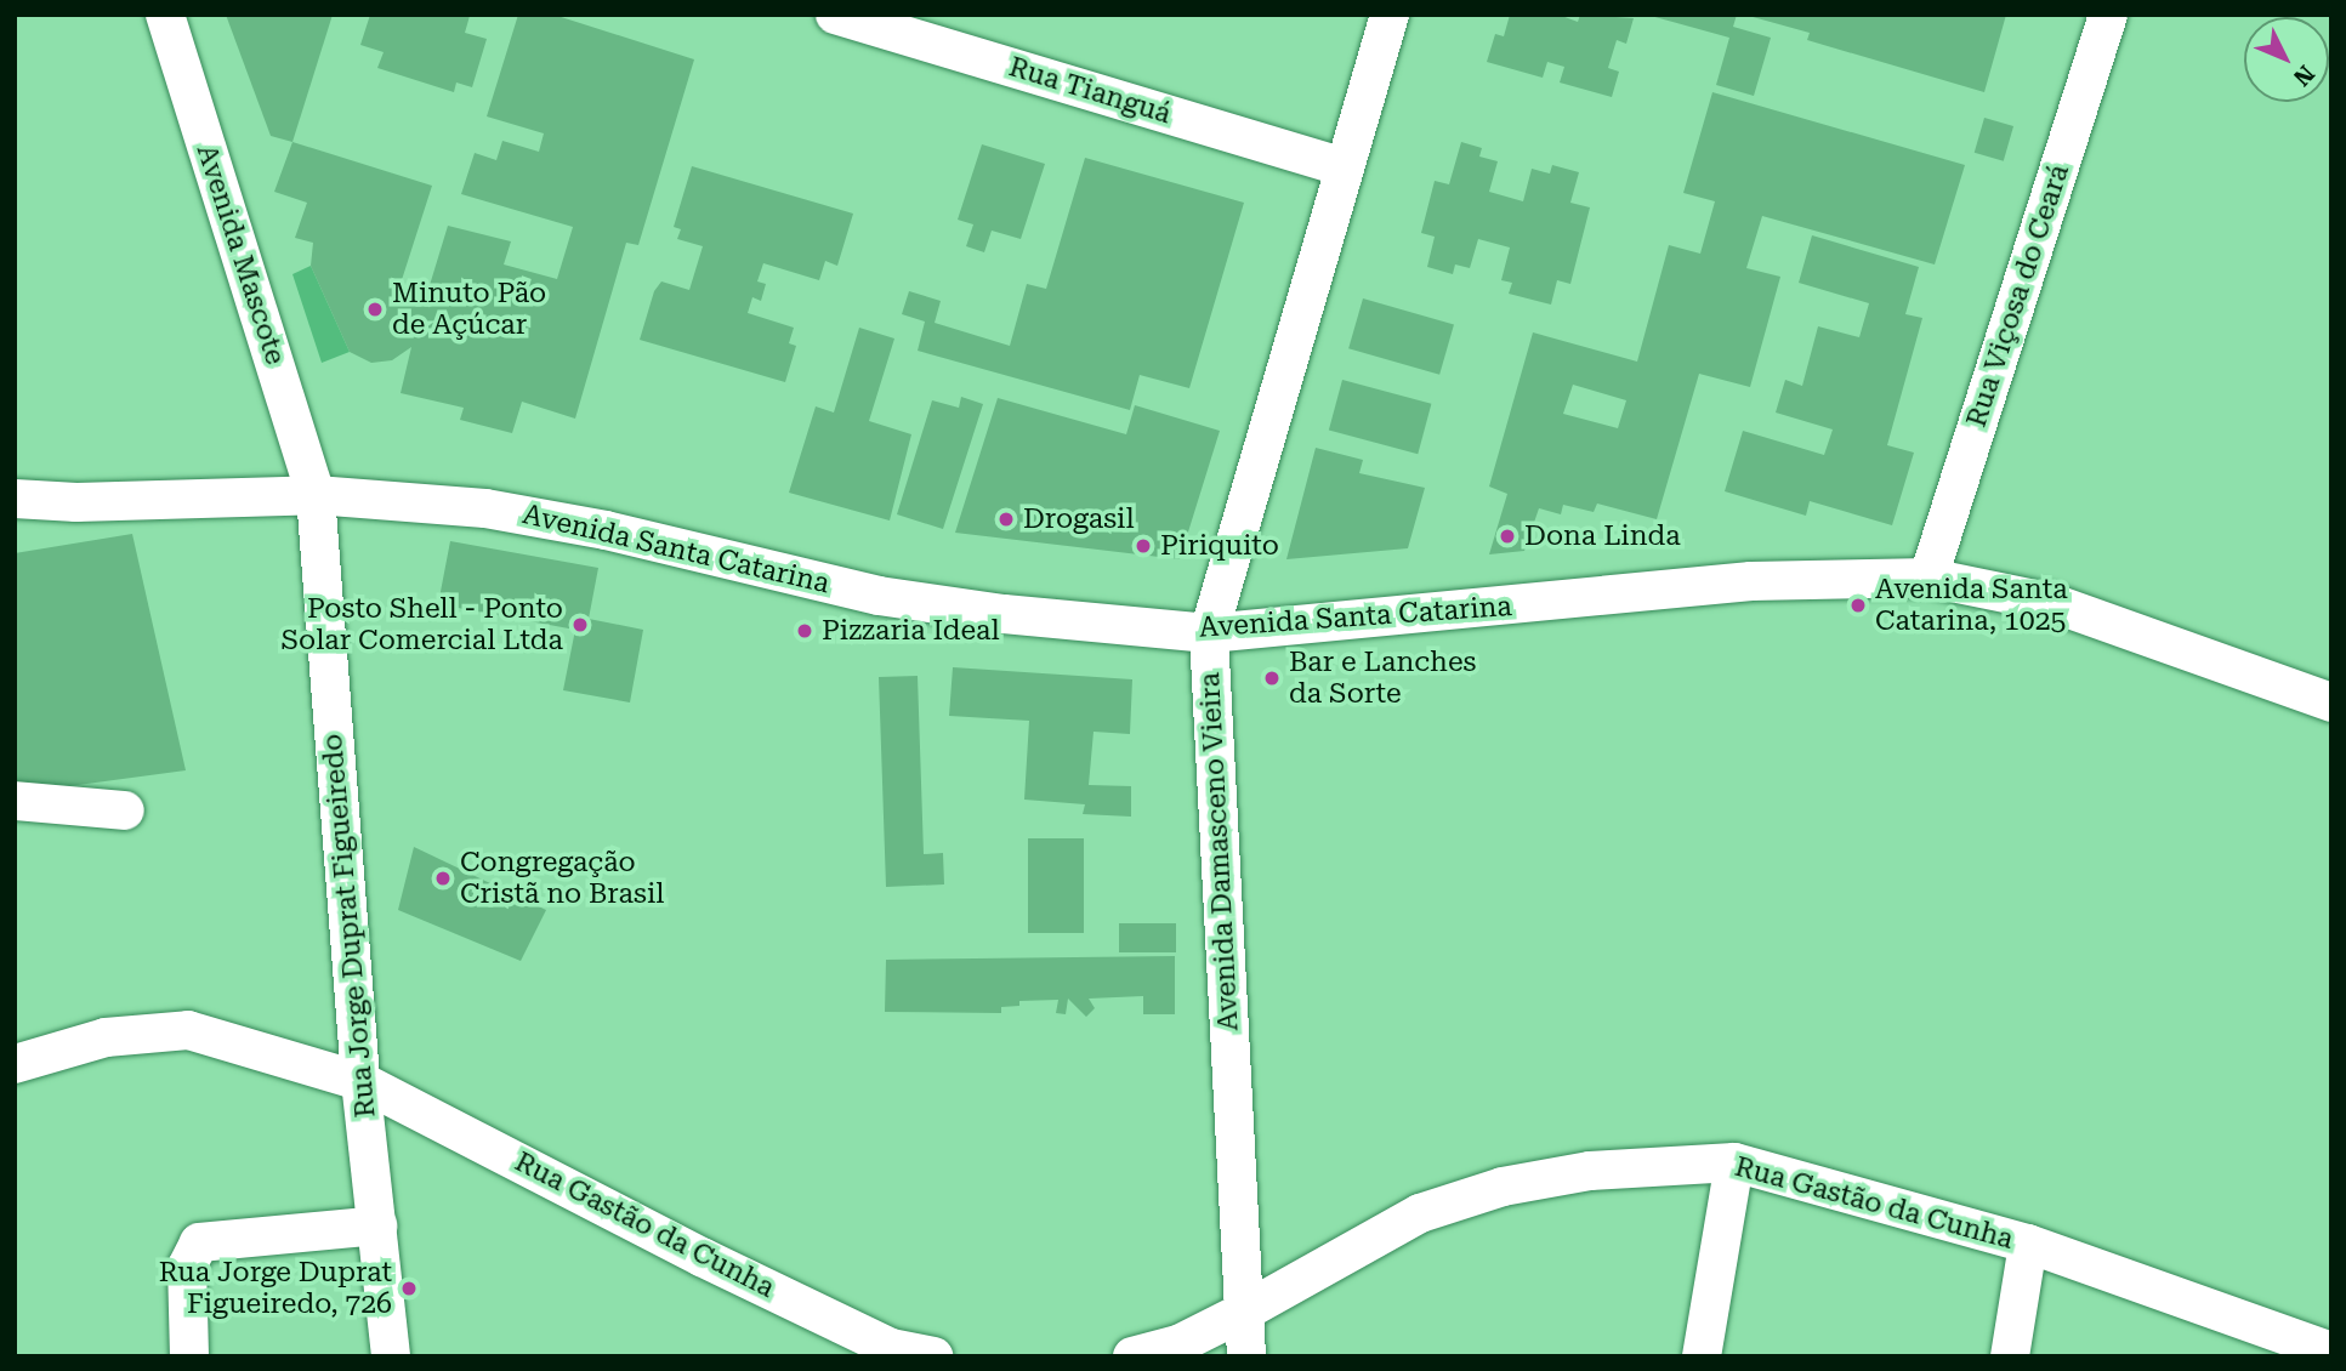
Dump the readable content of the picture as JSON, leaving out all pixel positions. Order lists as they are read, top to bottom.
{
  "streets": {
    "street": [
      "Rua Tianguá",
      "Avenida Mascote",
      "Rua Viçosa do Ceará",
      "Avenida Santa Catarina",
      "Avenida Damasceno Vieira",
      "Rua Jorge Duprat Figueiredo",
      "Rua Gastão da Cunha"
    ]
  },
  "crossings": [
    ["Rua Tianguá", "Avenida Damasceno Vieira"],
    ["Avenida Mascote", "Avenida Santa Catarina"],
    ["Avenida Mascote", "Rua Jorge Duprat Figueiredo"],
    ["Rua Viçosa do Ceará", "Avenida Santa Catarina"],
    ["Avenida Santa Catarina", "Avenida Damasceno Vieira"],
    ["Avenida Santa Catarina", "Rua Jorge Duprat Figueiredo"],
    ["Avenida Damasceno Vieira", "Rua Gastão da Cunha"],
    ["Rua Jorge Duprat Figueiredo", "Rua Gastão da Cunha"]
  ],
  "places": [
    "Minuto Pão de Açúcar",
    "Drogasil",
    "Dona Linda",
    "Piriquito",
    "Avenida Santa Catarina, 1025",
    "Posto Shell - Ponto Solar Comercial Ltda",
    "Pizzaria Ideal",
    "Bar e Lanches da Sorte",
    "Congregação Cristã no Brasil",
    "Rua Jorge Duprat Figueiredo, 726"
  ],
  "north": "bottom right"
}
